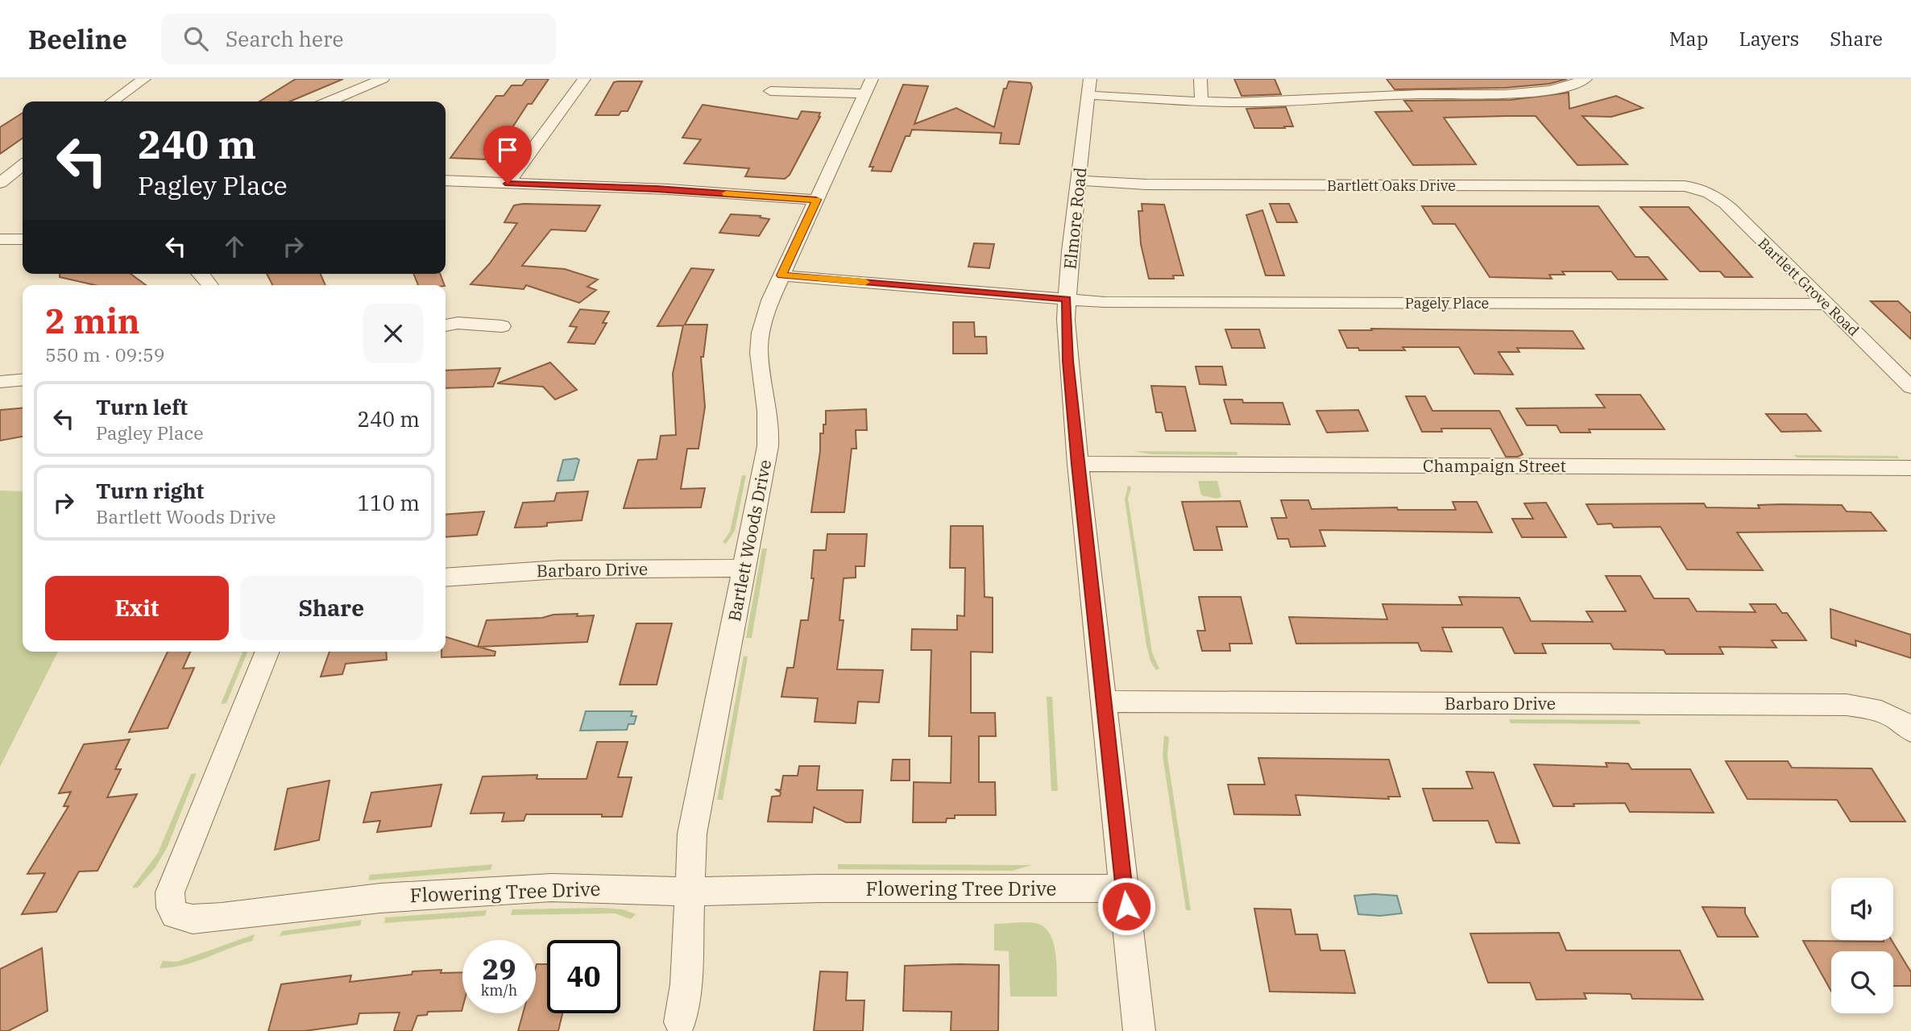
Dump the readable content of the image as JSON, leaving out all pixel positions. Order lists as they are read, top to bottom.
{
  "streets": {
    "street": [
      "Bartlett Oaks Drive",
      "Elmore Road",
      "Bartlett Grove Road",
      "Pagely Place",
      "Champaign Street",
      "Bartlett Woods Drive",
      "Barbaro Drive",
      "Flowering Tree Drive"
    ]
  },
  "crossings": [
    ["Bartlett Oaks Drive", "Elmore Road"],
    ["Bartlett Oaks Drive", "Bartlett Grove Road"],
    ["Elmore Road", "Pagely Place"],
    ["Elmore Road", "Champaign Street"],
    ["Elmore Road", "Barbaro Drive"],
    ["Elmore Road", "Flowering Tree Drive"],
    ["Bartlett Grove Road", "Pagely Place"],
    ["Pagely Place", "Bartlett Woods Drive"],
    ["Bartlett Woods Drive", "Barbaro Drive"],
    ["Bartlett Woods Drive", "Flowering Tree Drive"]
  ],
  "page": {
    "header": "Beeline",
    "search": "Search here",
    "nav": ["Map", "Layers", "Share"],
    "turn": ["240 m", "Pagley Place"],
    "heading": ["2 min", "550 m · 09:59"],
    "list": [
      {
        "name": "Turn left",
        "note": "Pagley Place",
        "value": "240 m"
      },
      {
        "name": "Turn right",
        "note": "Bartlett Woods Drive",
        "value": "110 m"
      }
    ],
    "buttons": ["Exit", "Share"],
    "speed": "29 km/h",
    "limit": "40"
  }
}
